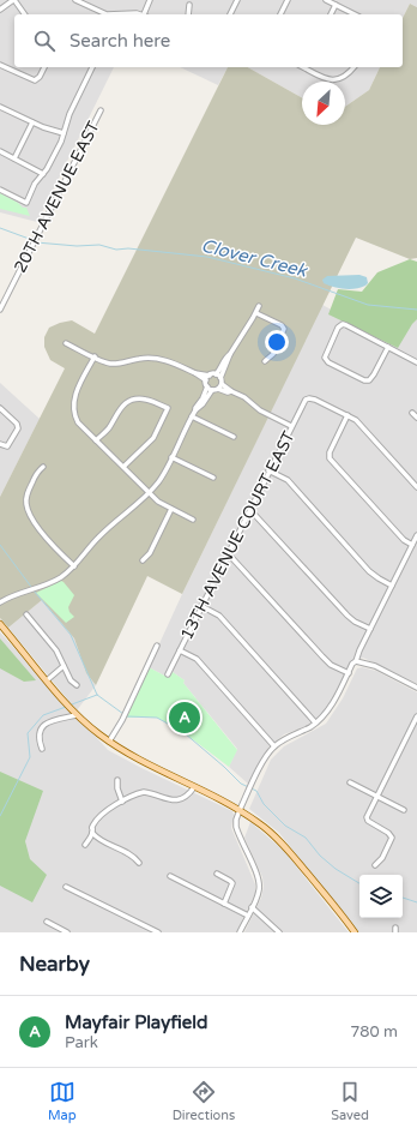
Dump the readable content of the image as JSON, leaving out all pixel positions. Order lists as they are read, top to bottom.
{
  "streets": {
    "street": ["20TH AVENUE EAST", "13TH AVENUE COURT EAST"]
  },
  "water": ["Clover Creek"],
  "north": "bottom left",
  "page": {
    "search": "Search here",
    "pins": "A",
    "heading": "Nearby",
    "list": [
      {
        "mark": "A",
        "name": "Mayfair Playfield",
        "note": "Park",
        "value": "780 m"
      }
    ],
    "nav": ["Map", "Directions", "Saved"]
  }
}
